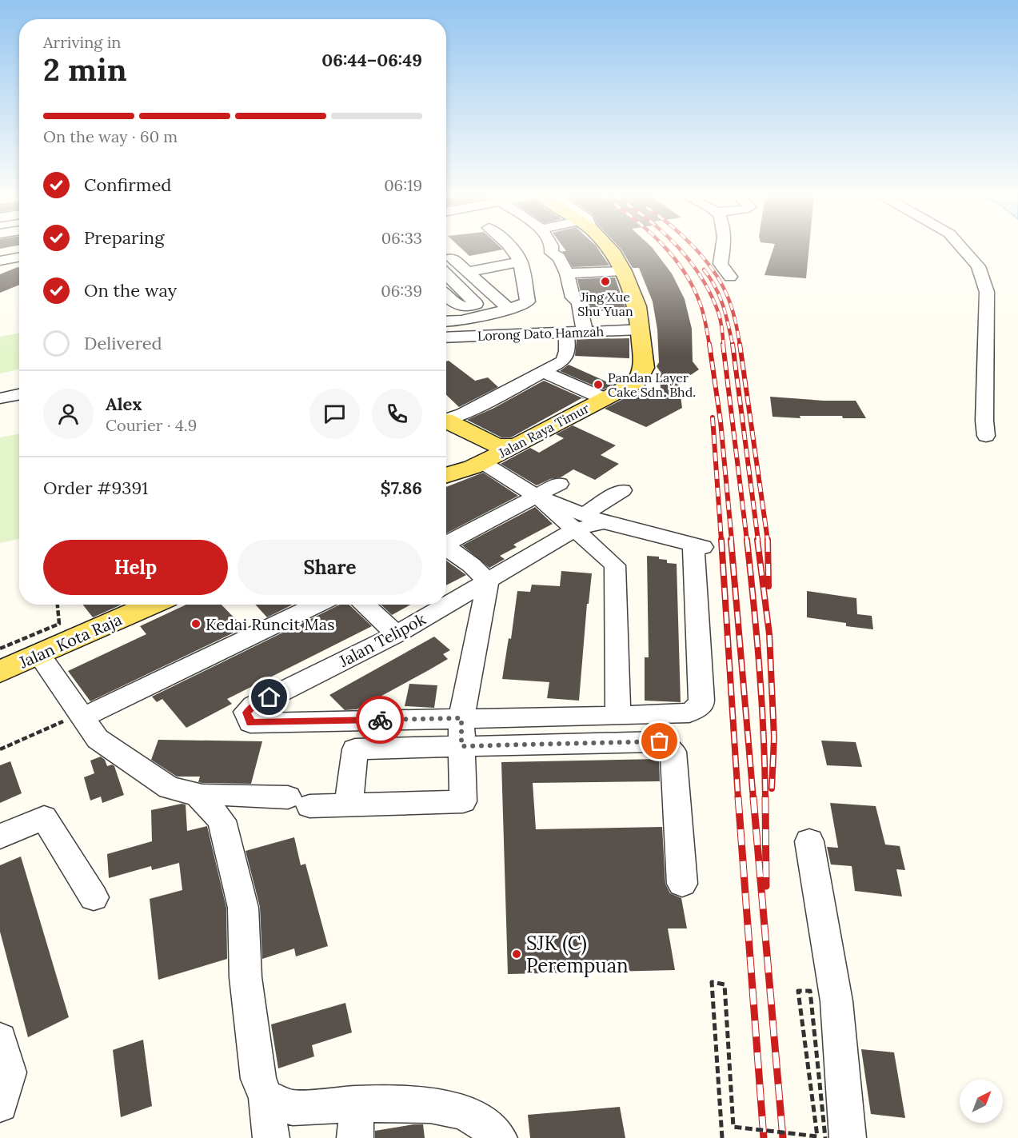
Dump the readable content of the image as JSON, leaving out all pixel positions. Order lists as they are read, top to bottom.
{
  "streets": {
    "main road": ["Jalan Raya Timur", "Jalan Kota Raja"],
    "street": ["Lorong Dato Hamzah", "Jalan Telipok"]
  },
  "crossings": [
    ["Lorong Dato Hamzah", "Jalan Raya Timur"]
  ],
  "places": [
    "Jing Xue Shu Yuan",
    "Pandan Layer Cake Sdn. Bhd.",
    "Kedai Runcit Mas",
    "SJK (C) Perempuan"
  ],
  "north": "top right",
  "page": {
    "heading": ["2 min", "Arriving in", "06:44–06:49"],
    "panel": [
      "Alex",
      "Courier · 4.9",
      "Order #9391",
      "$7.86"
    ],
    "bar": "On the way · 60 m",
    "list": [
      ["Confirmed", "06:19"],
      ["Preparing", "06:33"],
      ["On the way", "06:39"],
      "Delivered"
    ],
    "buttons": ["Help", "Share"]
  }
}
